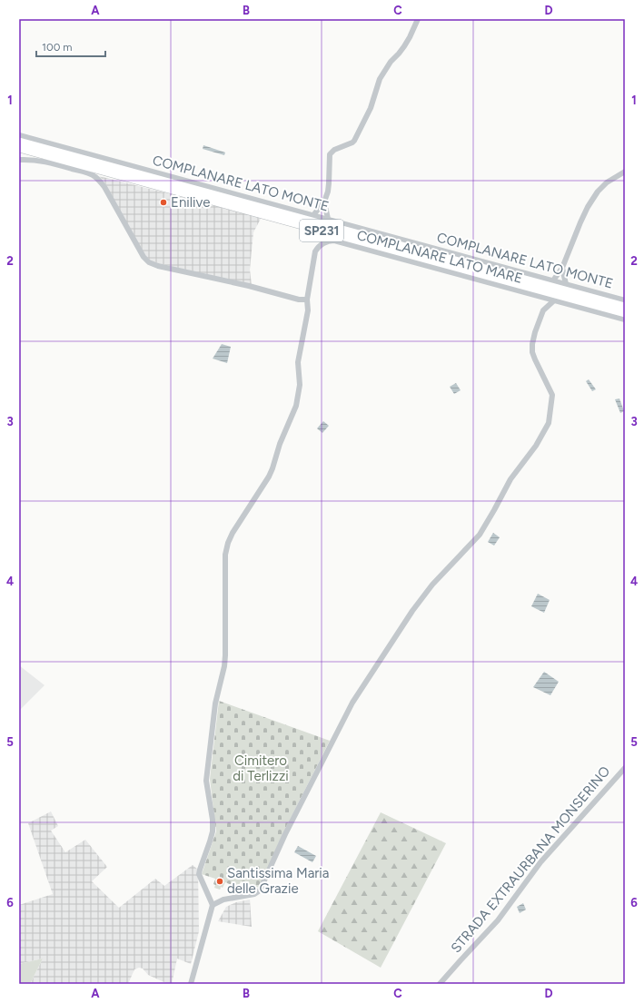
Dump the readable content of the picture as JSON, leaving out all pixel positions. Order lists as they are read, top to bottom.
{
  "streets": {
    "highway": ["SP231"],
    "street": ["COMPLANARE LATO MONTE", "COMPLANARE LATO MARE", "STRADA EXTRAURBANA MONSERINO"]
  },
  "parks": ["Cimitero di Terlizzi"],
  "places": ["Enilive", "Santissima Maria delle Grazie"],
  "scale_bar": "100 m",
  "grid": {
    "columns": [
      "A",
      "B",
      "C",
      "D"
    ],
    "rows": [
      "1",
      "2",
      "3",
      "4",
      "5",
      "6"
    ]
  }
}
